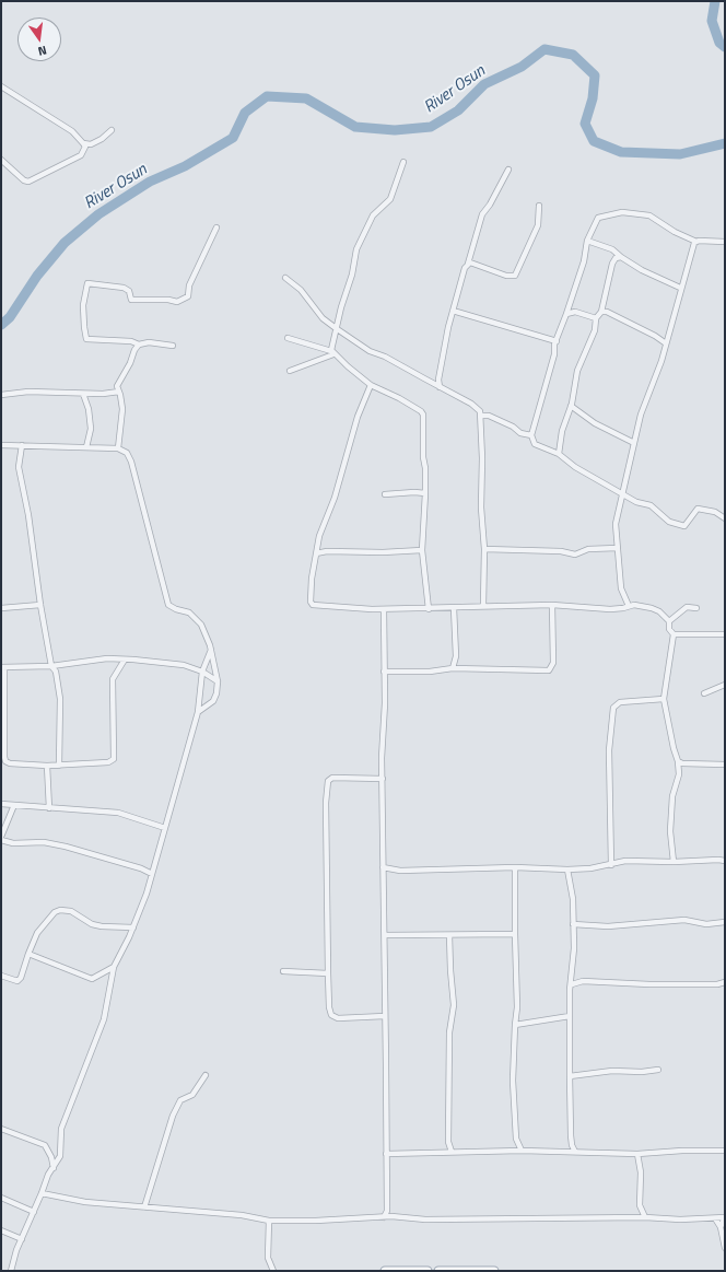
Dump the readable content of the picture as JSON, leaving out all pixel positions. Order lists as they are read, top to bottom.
{
  "water": ["River Osun"],
  "north": "bottom"
}
